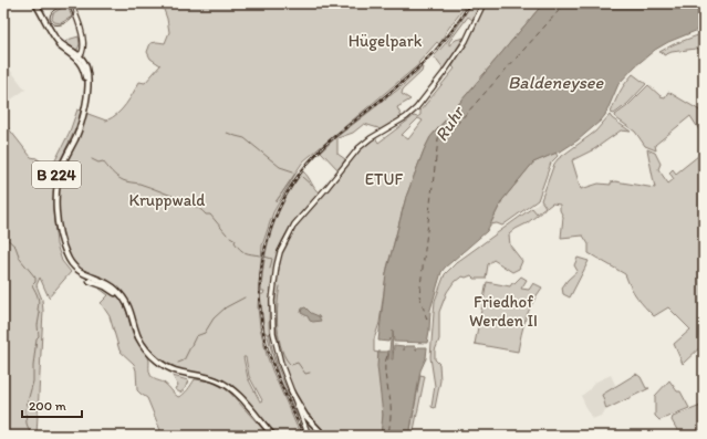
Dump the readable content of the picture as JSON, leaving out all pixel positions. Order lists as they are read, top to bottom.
{
  "streets": {
    "main road": ["B 224"]
  },
  "water": ["Baldeneysee", "Ruhr"],
  "parks": [
    "Hügelpark",
    "ETUF",
    "Kruppwald",
    "Friedhof Werden II"
  ],
  "scale_bar": "200 m"
}
